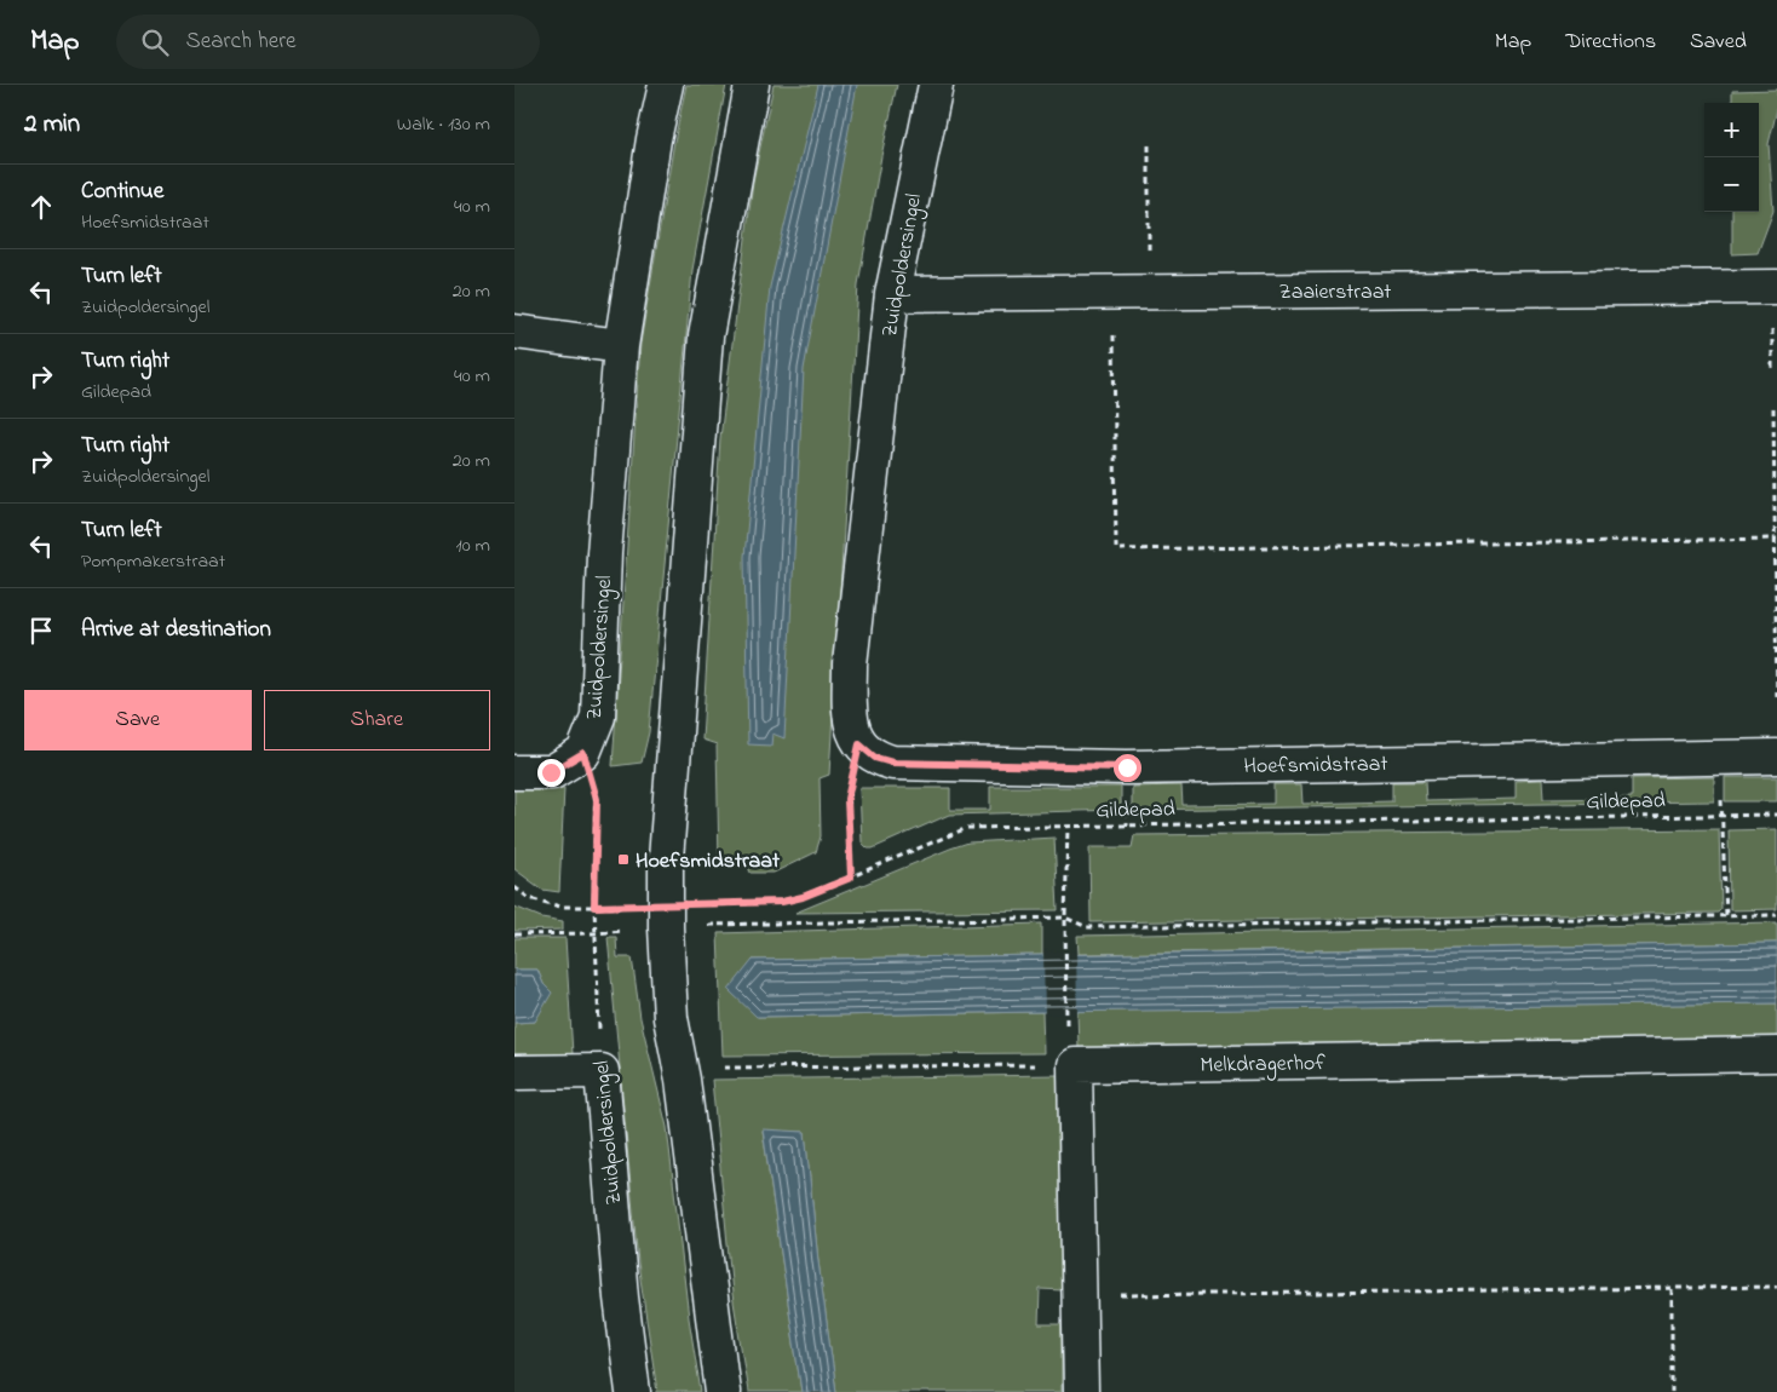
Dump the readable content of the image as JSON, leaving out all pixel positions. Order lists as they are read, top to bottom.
{
  "streets": {
    "street": [
      "Zuidpoldersingel",
      "Zaaierstraat",
      "Hoefsmidstraat",
      "Melkdragerhof"
    ],
    "path": ["Gildepad"]
  },
  "crossings": [
    ["Zuidpoldersingel", "Zaaierstraat"],
    ["Zuidpoldersingel", "Hoefsmidstraat"],
    ["Zuidpoldersingel", "Gildepad"]
  ],
  "places": {
    "transit": ["Hoefsmidstraat"]
  },
  "page": {
    "header": "Map",
    "search": "Search here",
    "nav": ["Map", "Directions", "Saved"],
    "heading": ["2 min", "Walk · 130 m"],
    "map_buttons": ["+", "−"],
    "list": [
      ["Continue", "Hoefsmidstraat", "40 m"],
      ["Turn left", "Zuidpoldersingel", "20 m"],
      ["Turn right", "Gildepad", "40 m"],
      ["Turn right", "Zuidpoldersingel", "20 m"],
      ["Turn left", "Pompmakerstraat", "10 m"],
      "Arrive at destination"
    ],
    "buttons": ["Save", "Share"]
  }
}
